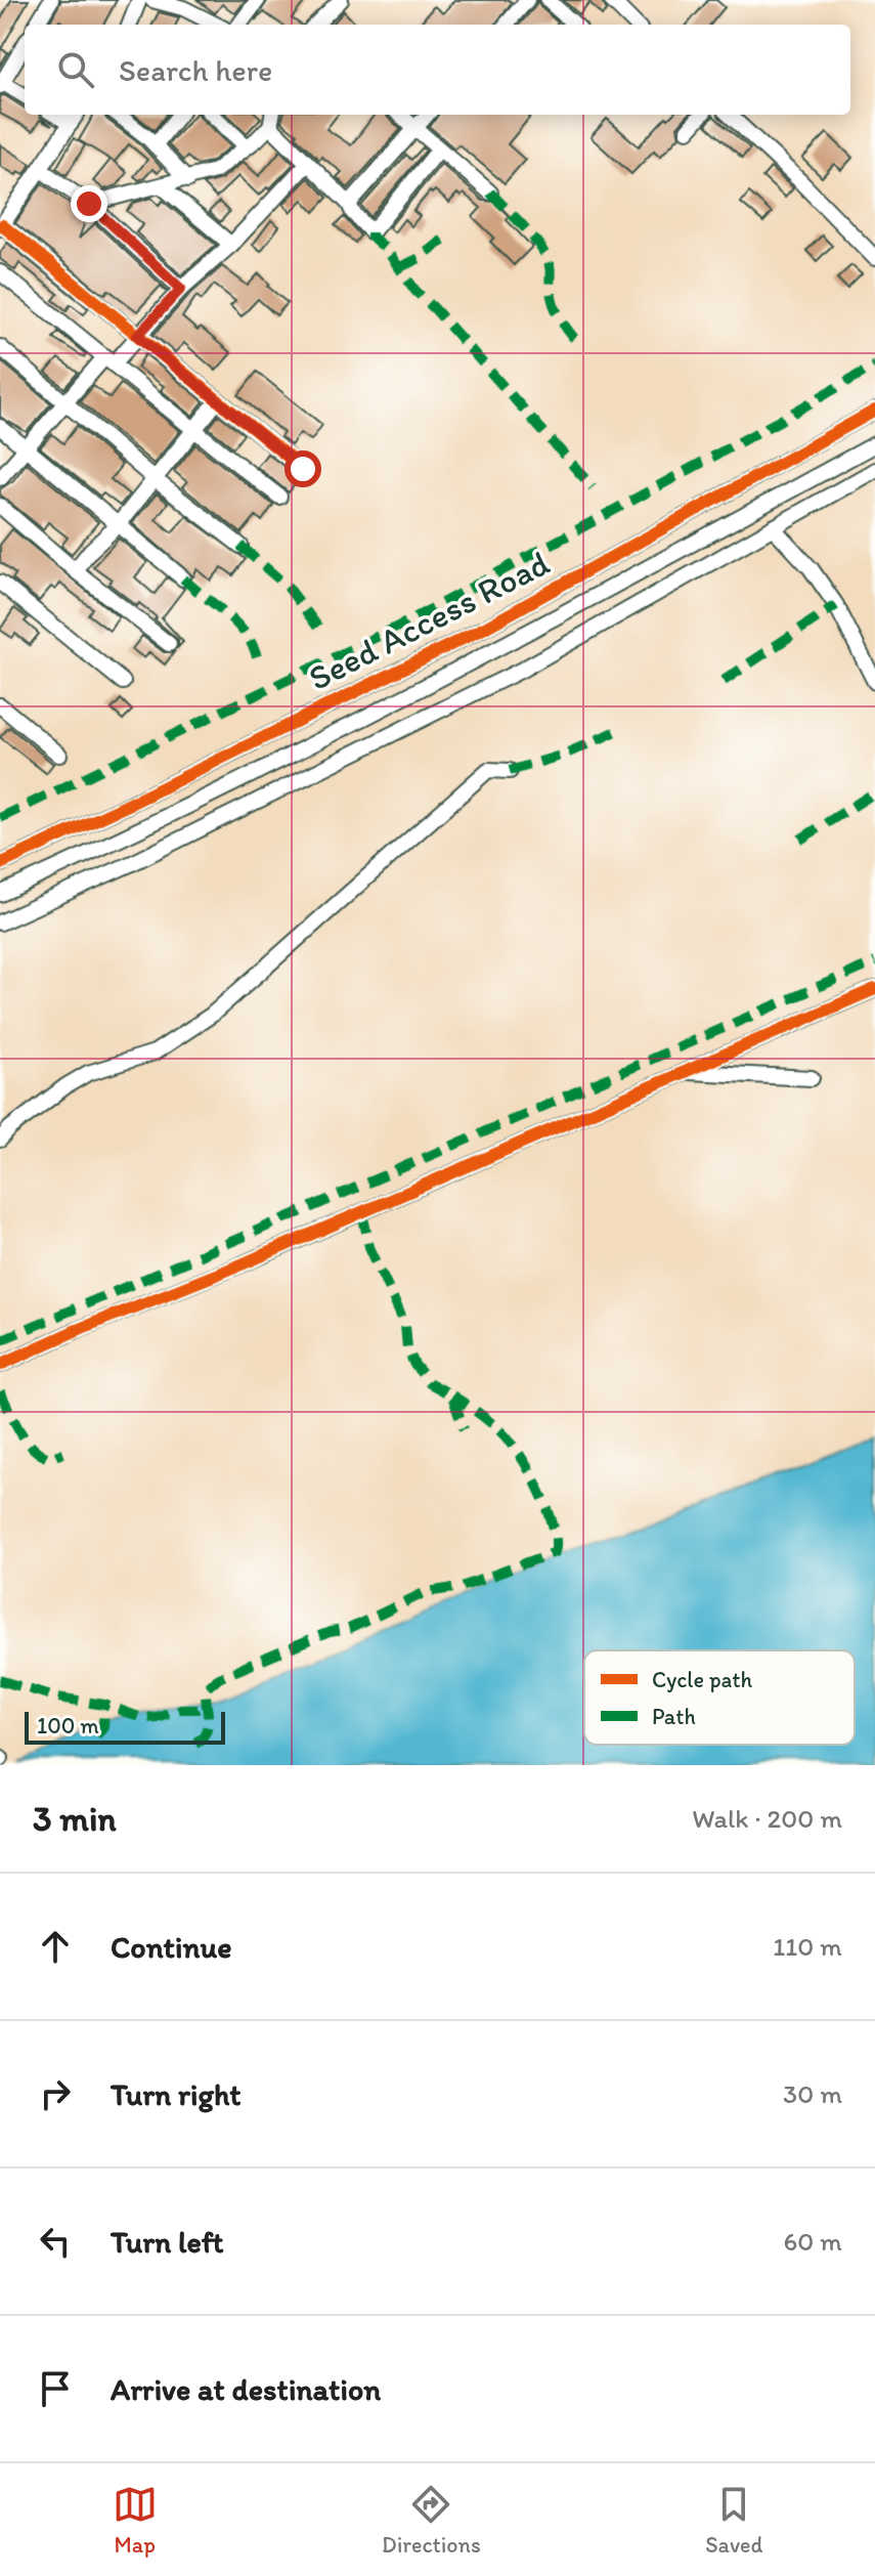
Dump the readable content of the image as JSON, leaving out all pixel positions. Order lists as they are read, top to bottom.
{
  "streets": {
    "street": ["Seed Access Road"]
  },
  "legend": ["Cycle path", "Path"],
  "scale_bar": "100 m",
  "page": {
    "search": "Search here",
    "scale": "100 m",
    "heading": ["3 min", "Walk · 200 m"],
    "list": [
      ["Continue", "110 m"],
      ["Turn right", "30 m"],
      ["Turn left", "60 m"],
      "Arrive at destination"
    ],
    "nav": ["Map", "Directions", "Saved"]
  }
}
